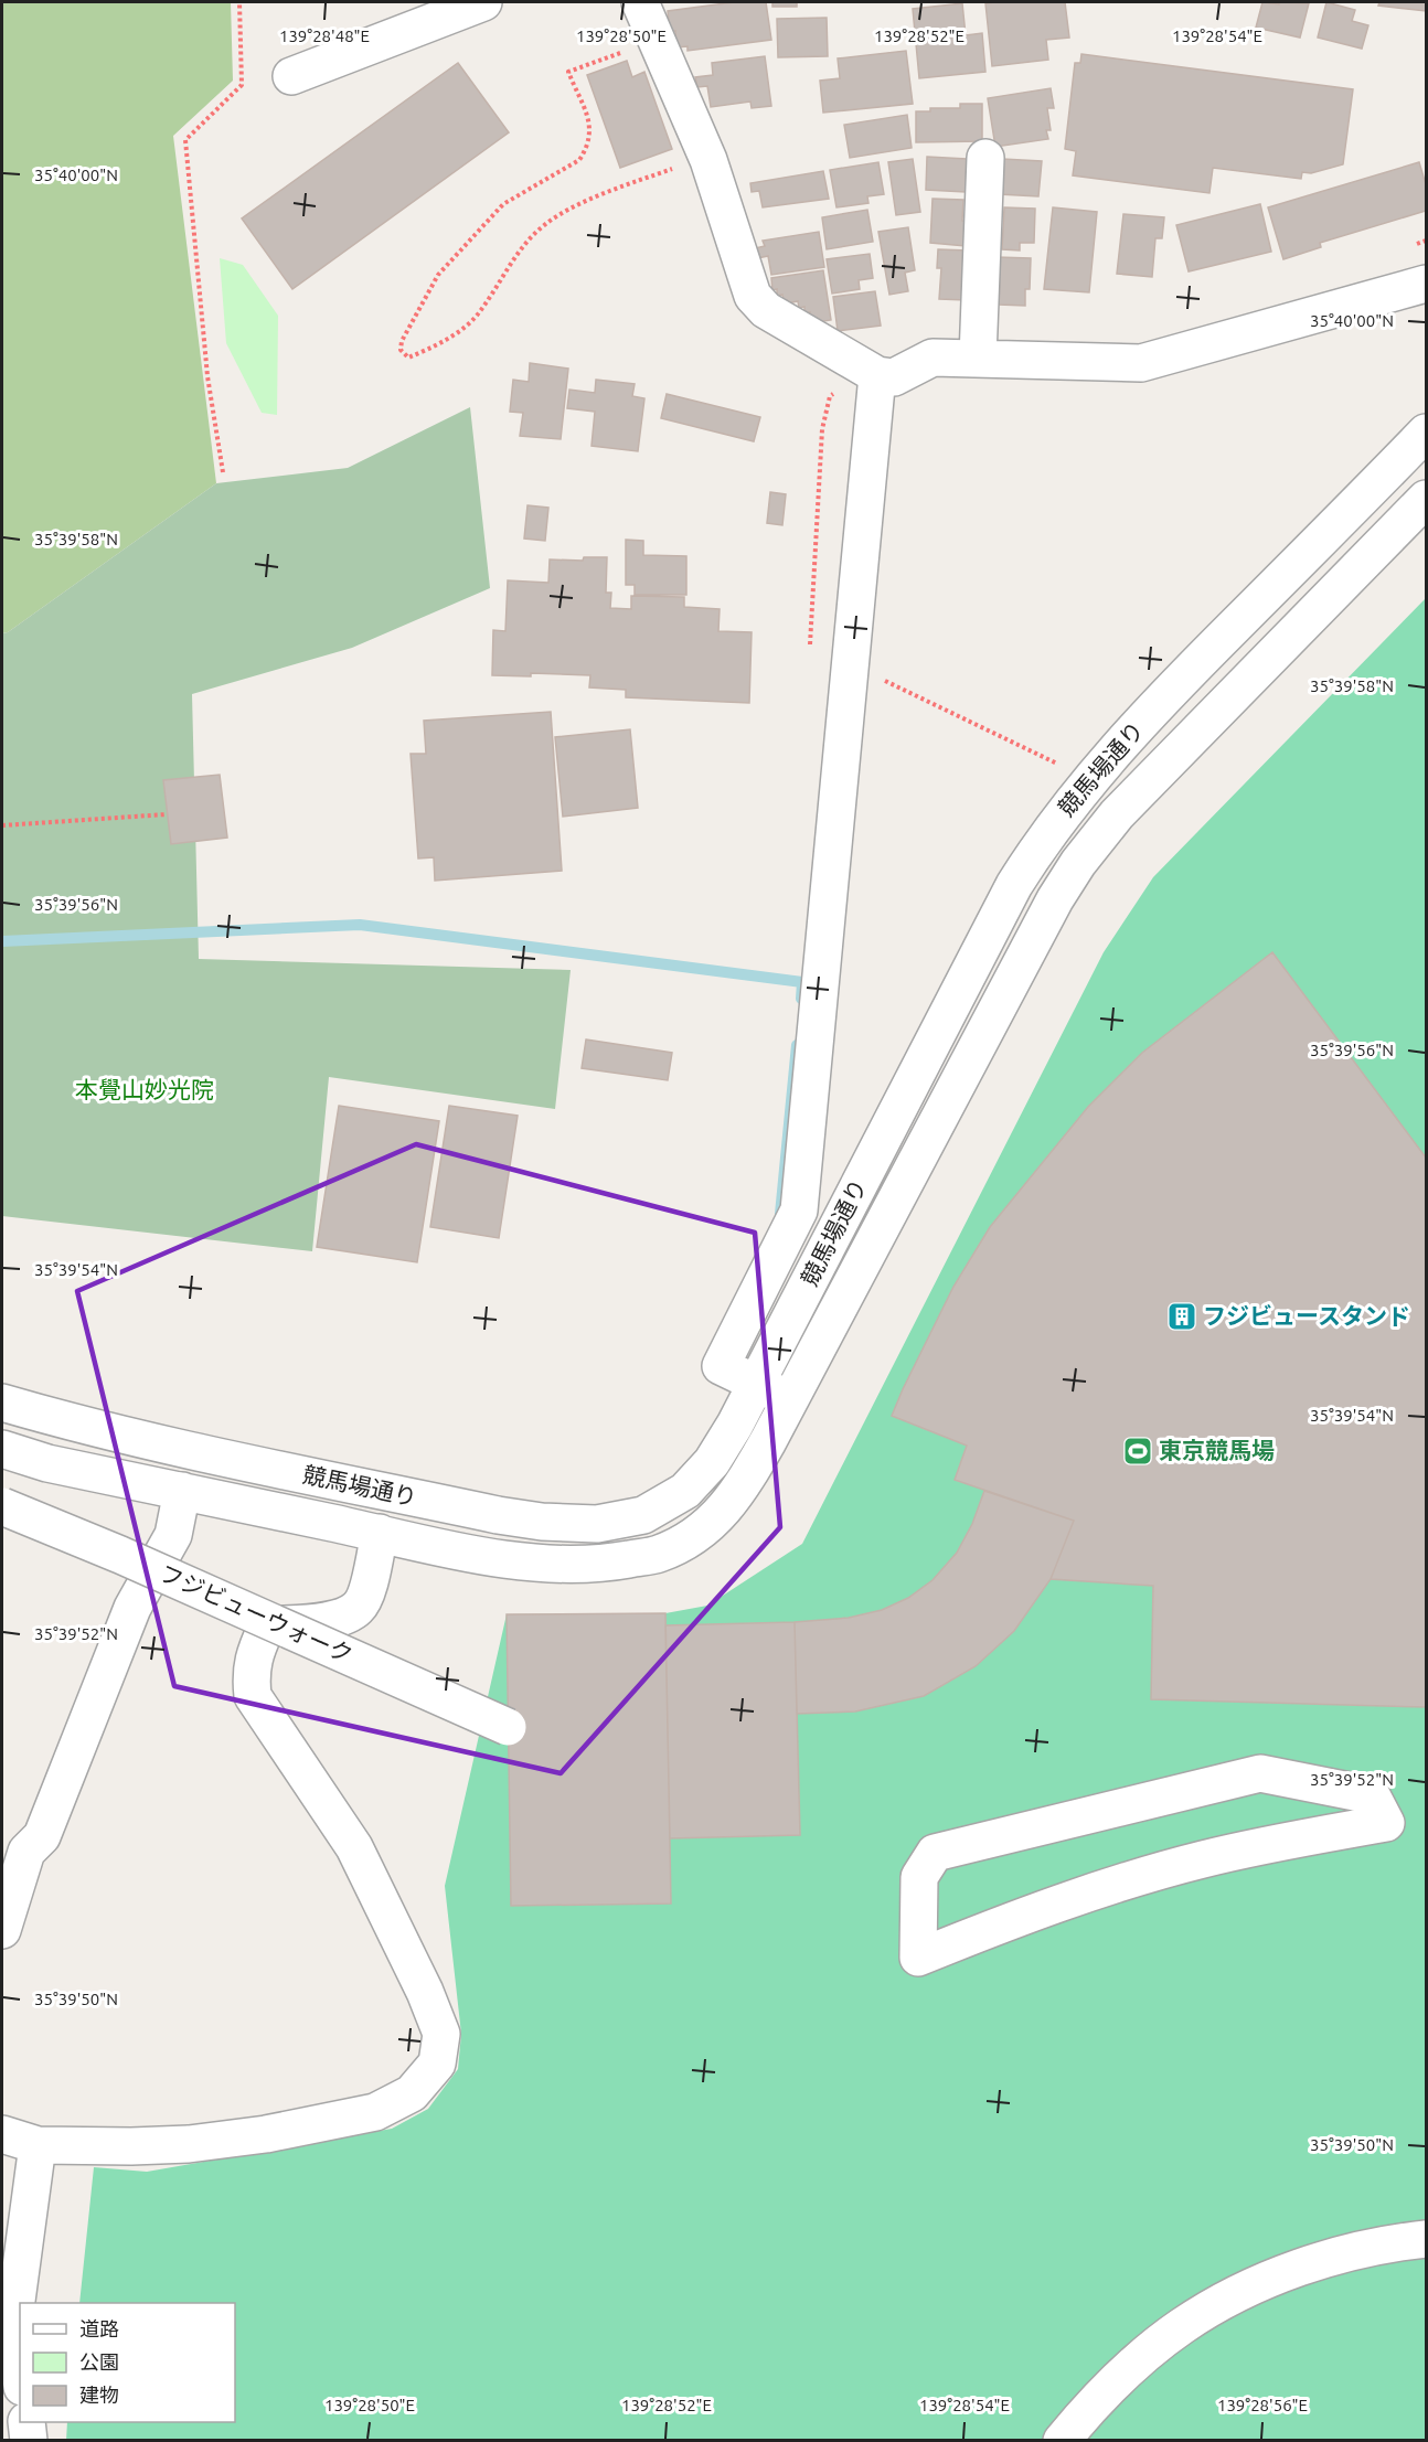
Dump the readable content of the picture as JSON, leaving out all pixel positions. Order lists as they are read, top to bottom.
{
  "streets": {
    "street": ["競馬場通り", "フジビューウォーク"]
  },
  "parks": ["本覺山妙光院"],
  "places": {
    "building": ["フジビュースタンド"],
    "sports": ["東京競馬場"]
  },
  "legend": ["道路", "公園", "建物"],
  "coordinates": [
    "139°28'48\"E",
    "139°28'50\"E",
    "139°28'52\"E",
    "139°28'54\"E",
    "35°40'00\"N",
    "35°39'58\"N",
    "35°39'56\"N",
    "35°39'54\"N",
    "35°39'52\"N",
    "35°39'50\"N",
    "139°28'56\"E"
  ]
}
